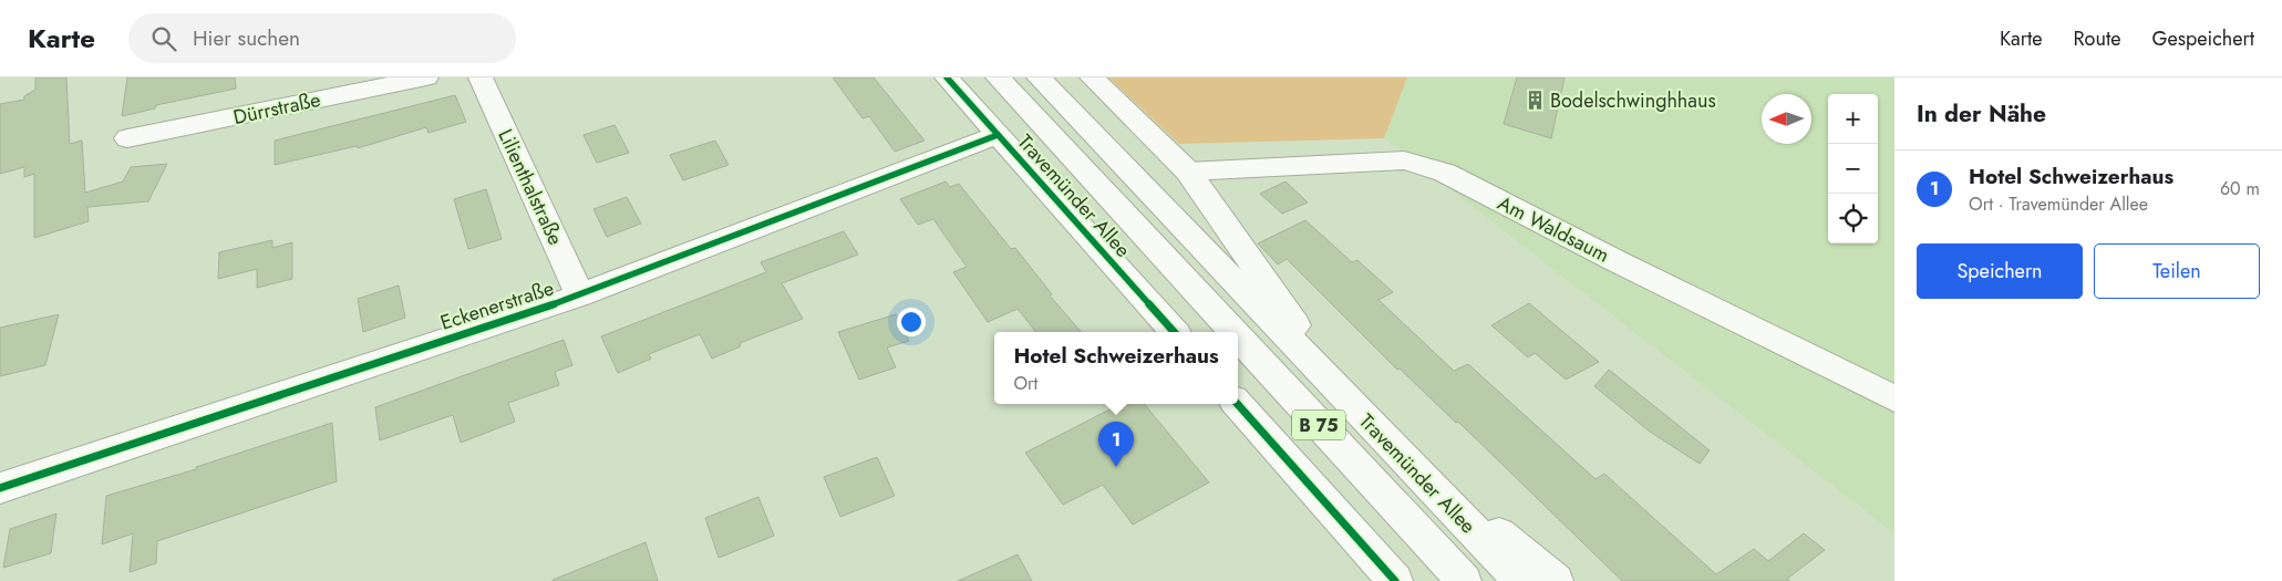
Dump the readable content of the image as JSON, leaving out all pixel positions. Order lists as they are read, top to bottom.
{
  "streets": {
    "main road": [
      "Dürrstraße",
      "Lilienthalstraße",
      "Travemünder Allee",
      "Am Waldsaum",
      "Eckenerstraße",
      "B 75"
    ]
  },
  "crossings": [
    ["Lilienthalstraße", "Eckenerstraße"],
    ["Travemünder Allee", "Eckenerstraße"],
    ["Travemünder Allee", "B 75"]
  ],
  "places": {
    "building": ["Bodelschwinghhaus"]
  },
  "north": "left",
  "page": {
    "header": "Karte",
    "search": "Hier suchen",
    "nav": ["Karte", "Route", "Gespeichert"],
    "heading": "In der Nähe",
    "map_buttons": ["+", "−"],
    "list": [
      {
        "mark": "1",
        "name": "Hotel Schweizerhaus",
        "note": "Ort · Travemünder Allee",
        "value": "60 m"
      }
    ],
    "buttons": ["Speichern", "Teilen"],
    "popup": ["Hotel Schweizerhaus", "Ort"],
    "pins": "1"
  }
}
